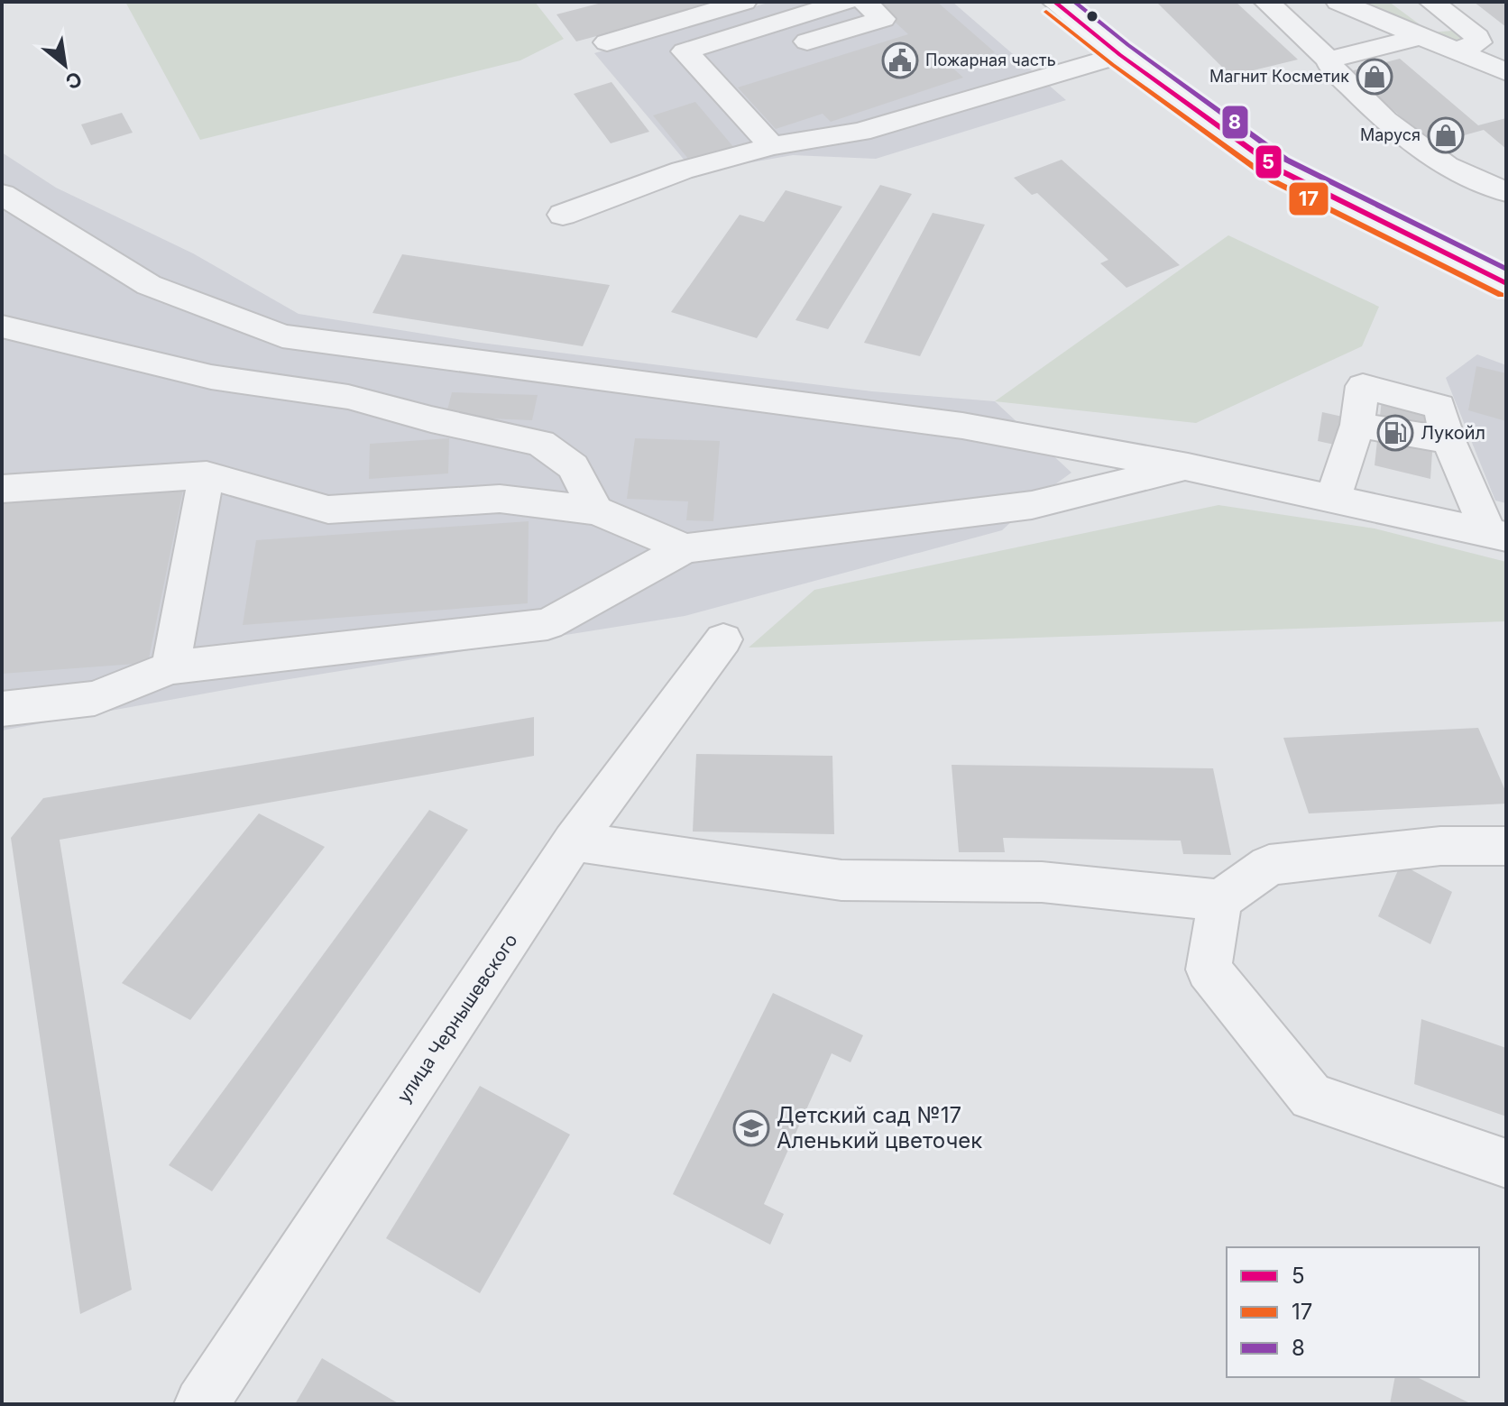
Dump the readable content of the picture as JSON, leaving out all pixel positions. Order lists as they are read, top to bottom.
{
  "streets": {
    "street": ["улица Чернышевского"]
  },
  "places": {
    "public building": ["Пожарная часть"],
    "shop": ["Магнит Косметик", "Маруся"],
    "fuel station": ["Лукойл"],
    "school or university": ["Детский сад №17 Аленький цветочек"]
  },
  "lines": ["transit line 5", "transit line 8", "transit line 17"],
  "legend": ["5", "17", "8"],
  "north": "bottom right"
}
